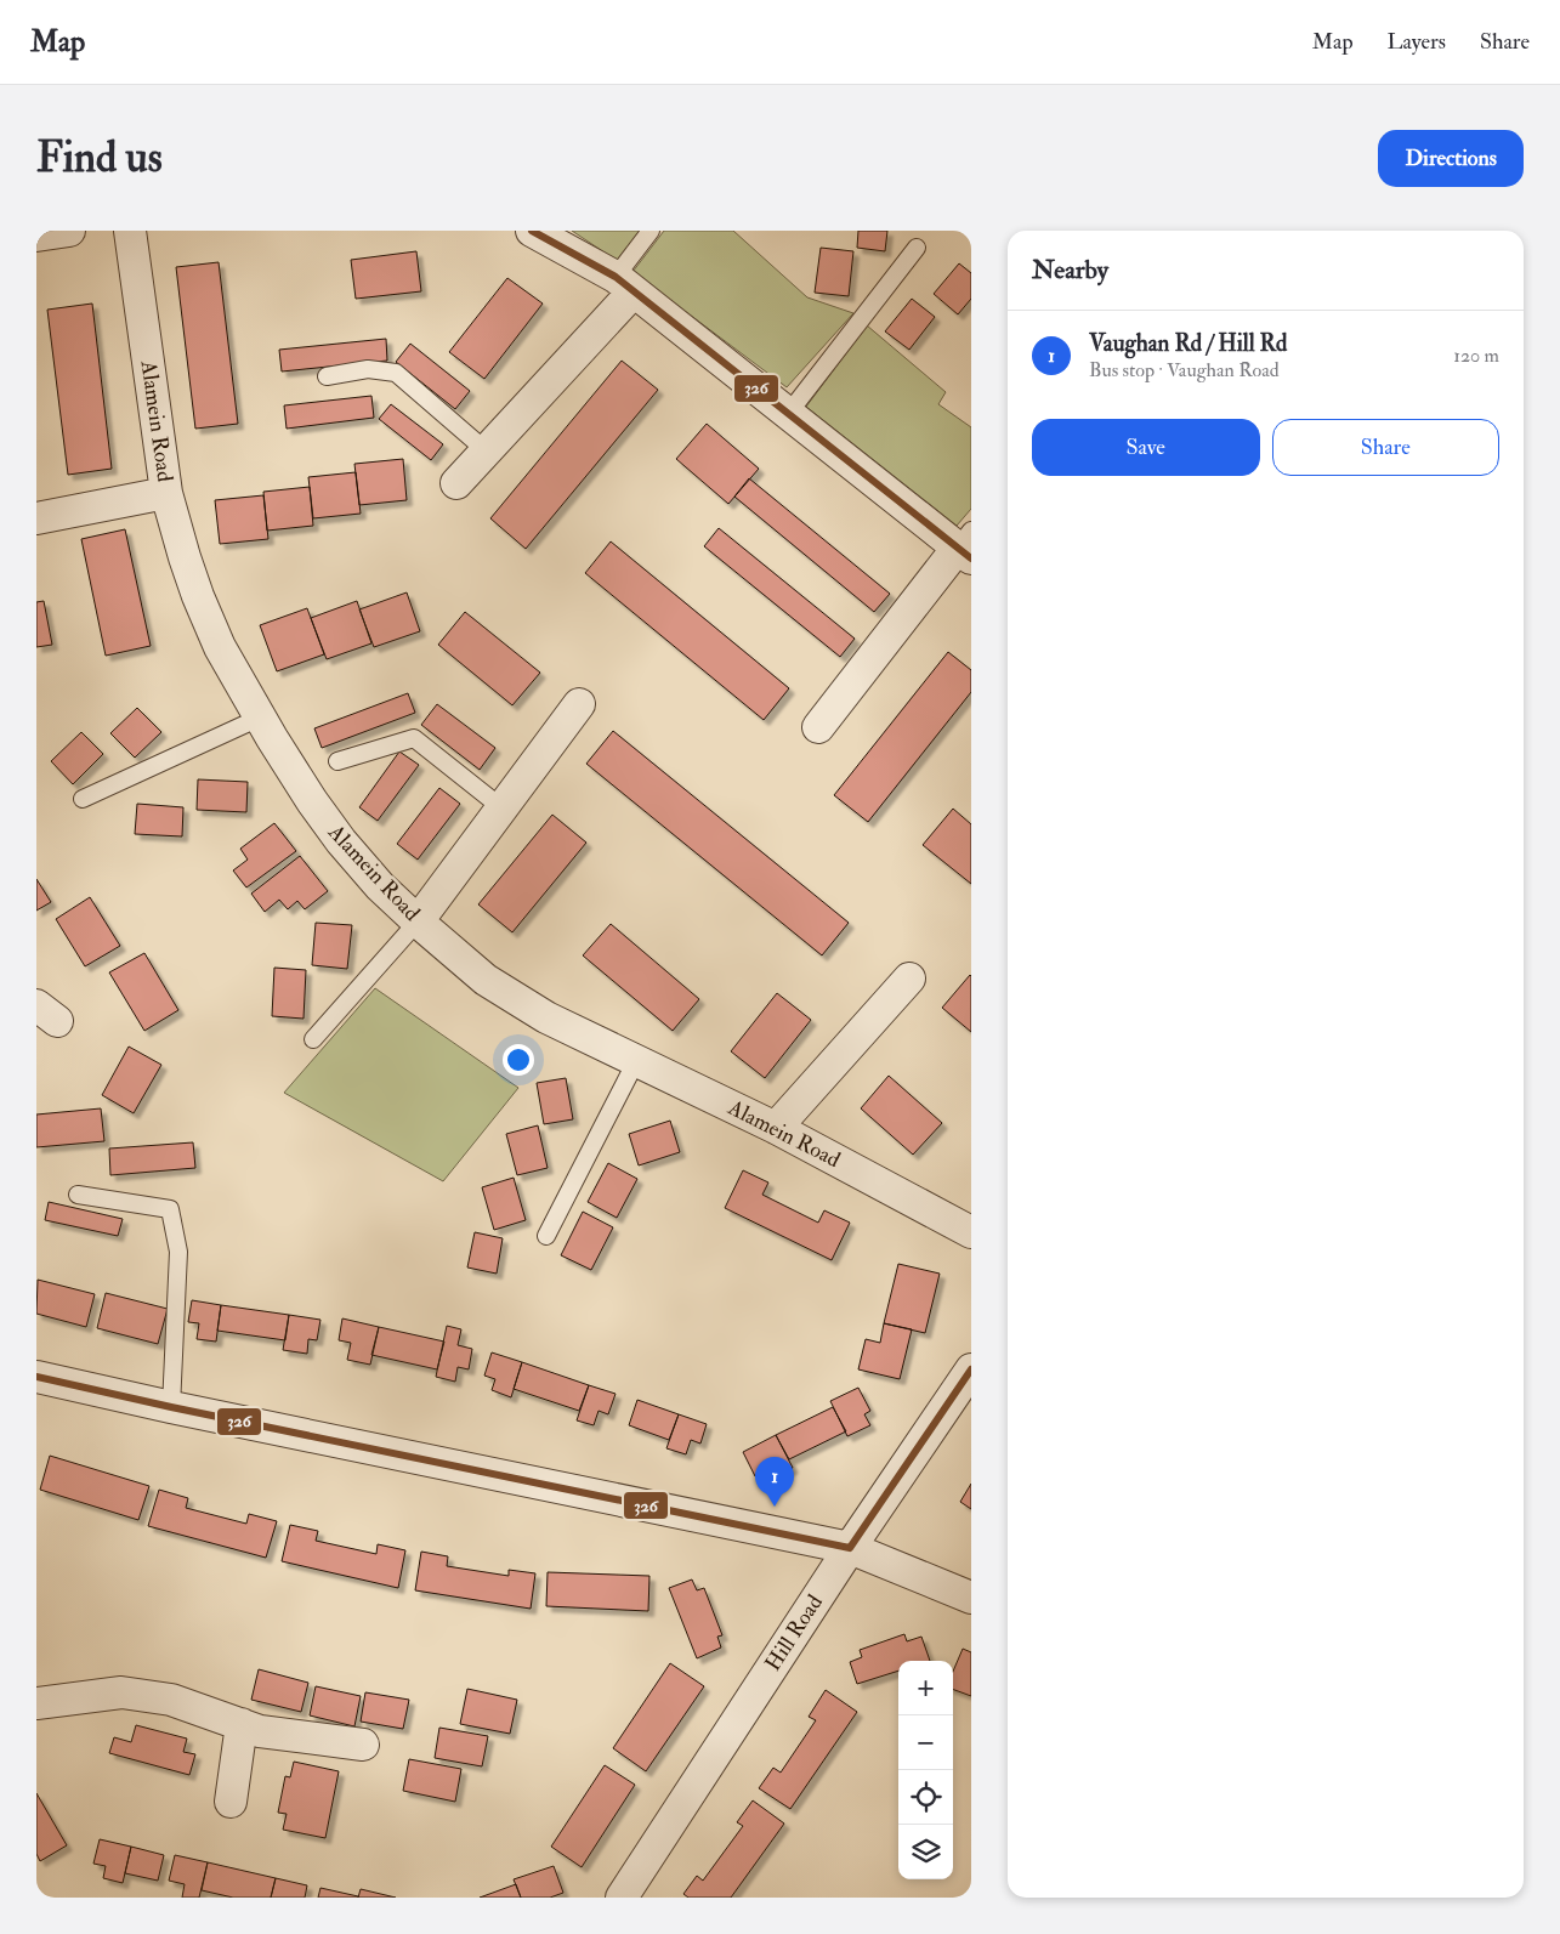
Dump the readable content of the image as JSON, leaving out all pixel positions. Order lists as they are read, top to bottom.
{
  "streets": {
    "street": ["Alamein Road", "Hill Road"]
  },
  "lines": ["transit line 326"],
  "page": {
    "header": "Map",
    "nav": ["Map", "Layers", "Share"],
    "buttons": [
      "Directions",
      ["Save", "Share"]
    ],
    "title": "Find us",
    "heading": "Nearby",
    "list": [
      {
        "mark": "1",
        "name": "Vaughan Rd / Hill Rd",
        "note": "Bus stop · Vaughan Road",
        "value": "120 m"
      }
    ],
    "pins": "1",
    "map_buttons": ["+", "−"]
  }
}
